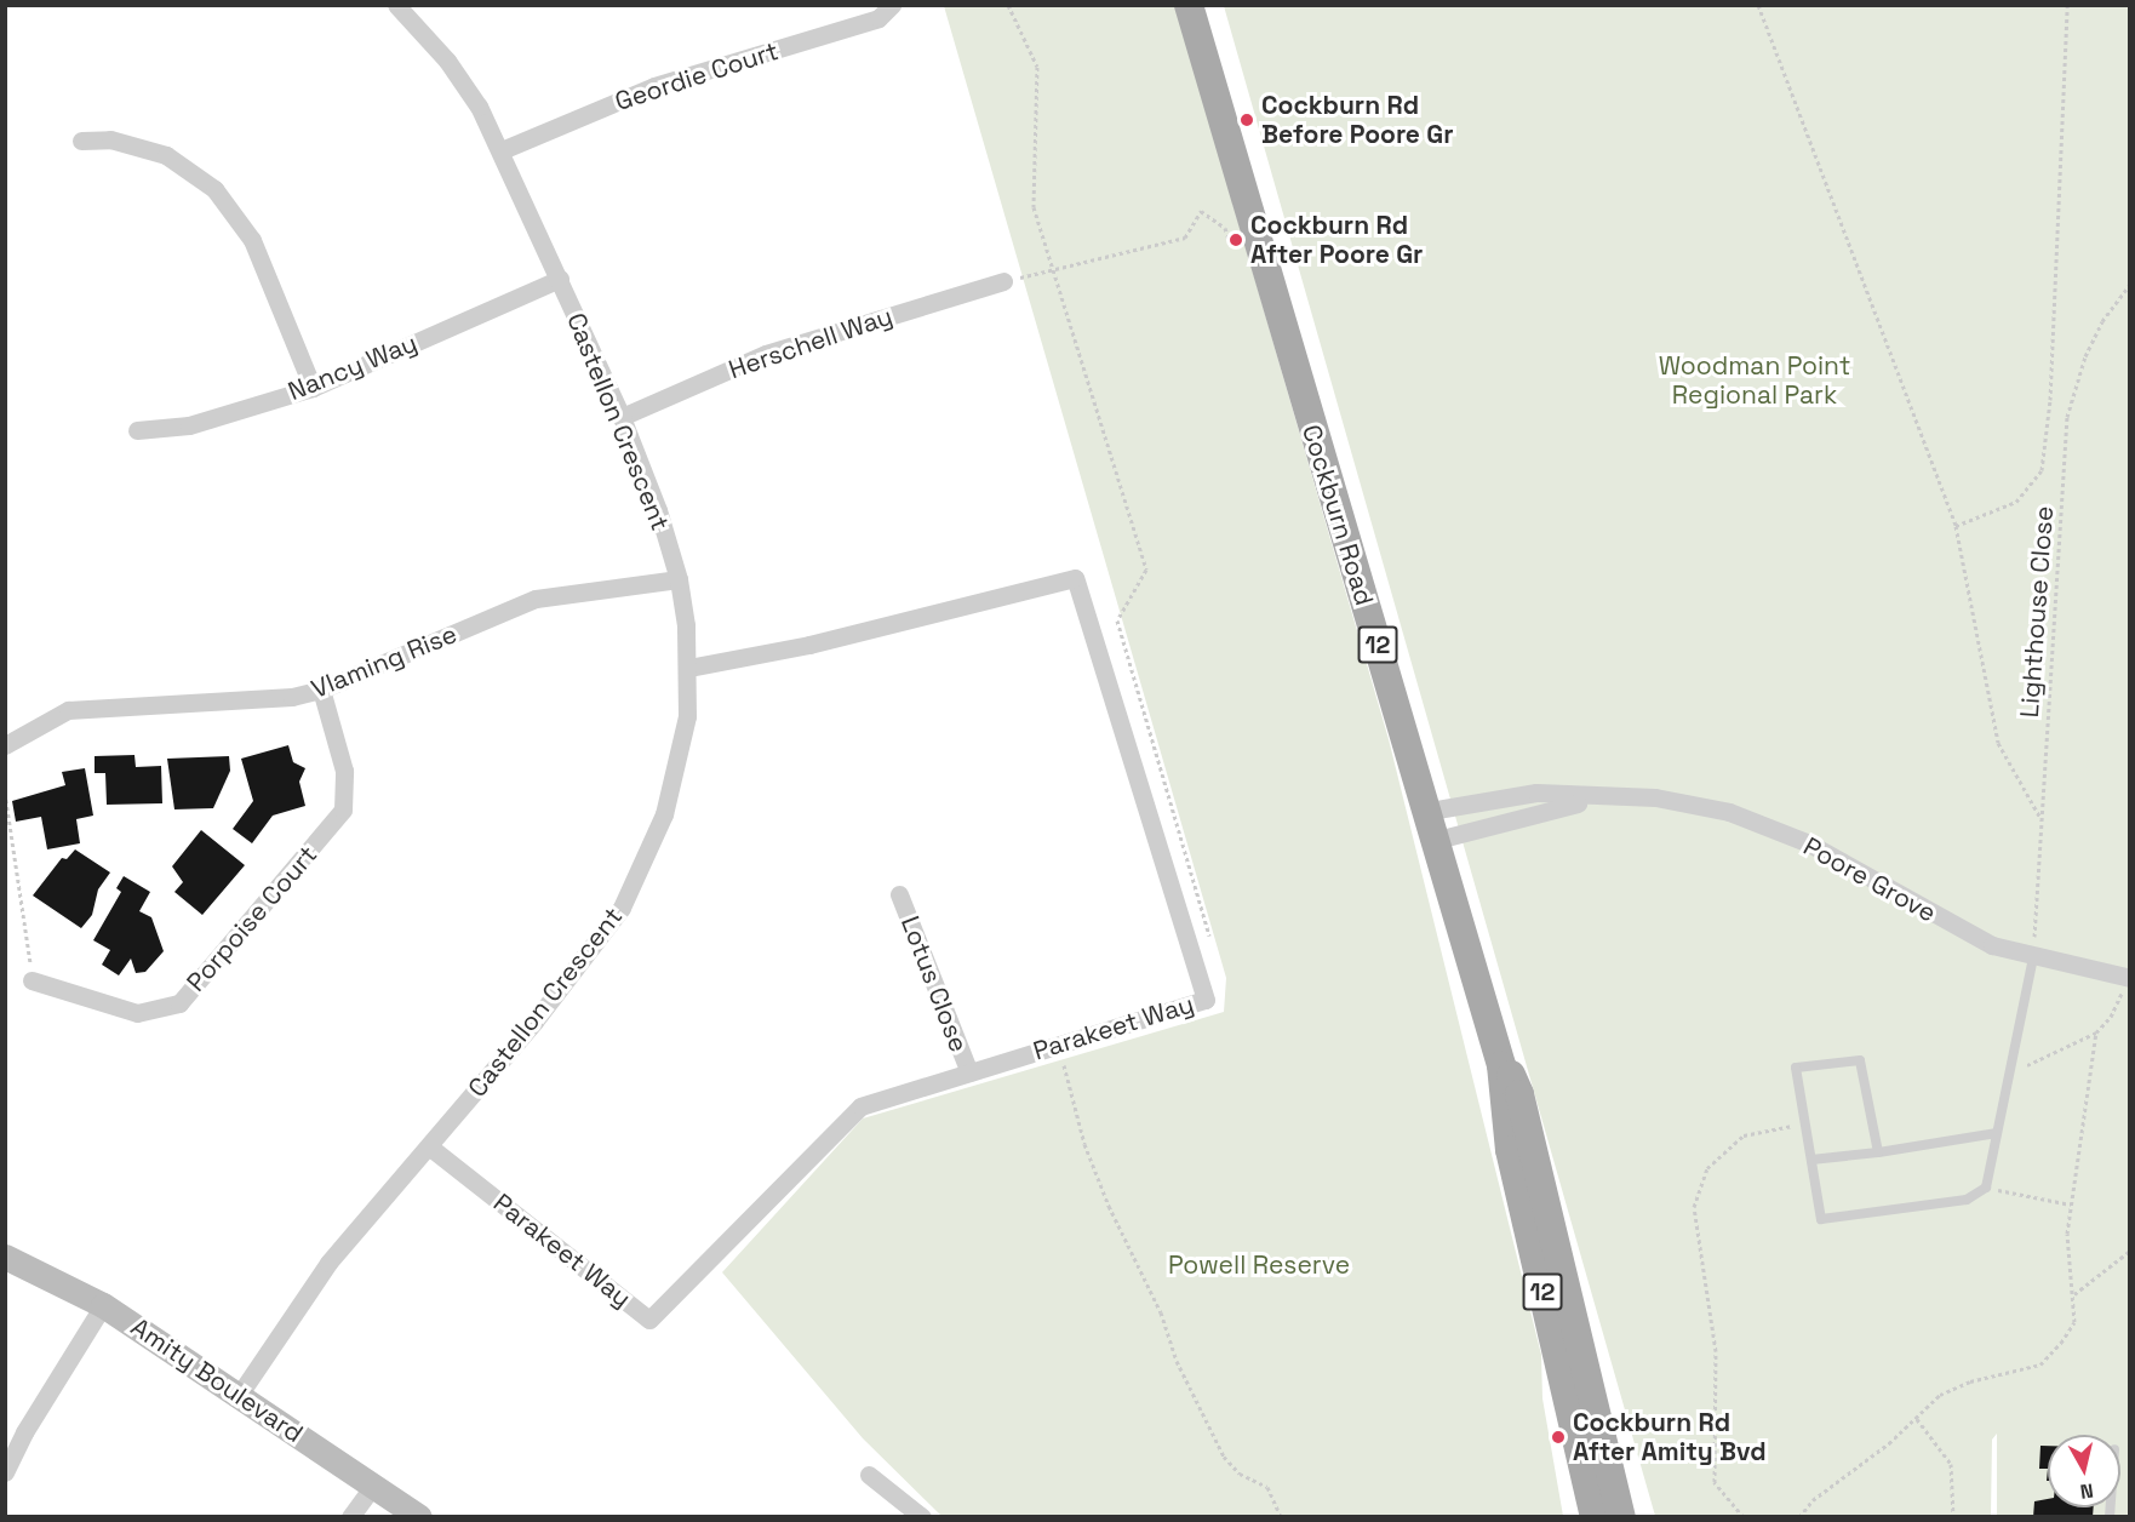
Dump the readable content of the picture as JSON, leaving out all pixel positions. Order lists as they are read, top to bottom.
{
  "streets": {
    "main road": ["Cockburn Road", "12"],
    "street": [
      "Geordie Court",
      "Herschell Way",
      "Nancy Way",
      "Castellon Crescent",
      "Vlaming Rise",
      "Poore Grove",
      "Porpoise Court",
      "Lotus Close",
      "Parakeet Way",
      "Amity Boulevard"
    ],
    "path": ["Lighthouse Close"]
  },
  "crossings": [
    ["Geordie Court", "Castellon Crescent"],
    ["Herschell Way", "Castellon Crescent"],
    ["Nancy Way", "Castellon Crescent"],
    ["Castellon Crescent", "Vlaming Rise"],
    ["Castellon Crescent", "Parakeet Way"],
    ["Castellon Crescent", "Amity Boulevard"],
    ["Cockburn Road", "Poore Grove"],
    ["Lighthouse Close", "Poore Grove"],
    ["Vlaming Rise", "Porpoise Court"],
    ["Lotus Close", "Parakeet Way"]
  ],
  "parks": ["Woodman Point Regional Park", "Powell Reserve"],
  "places": ["Cockburn Rd Before Poore Gr", "Cockburn Rd After Poore Gr", "Cockburn Rd After Amity Bvd"],
  "north": "bottom"
}
